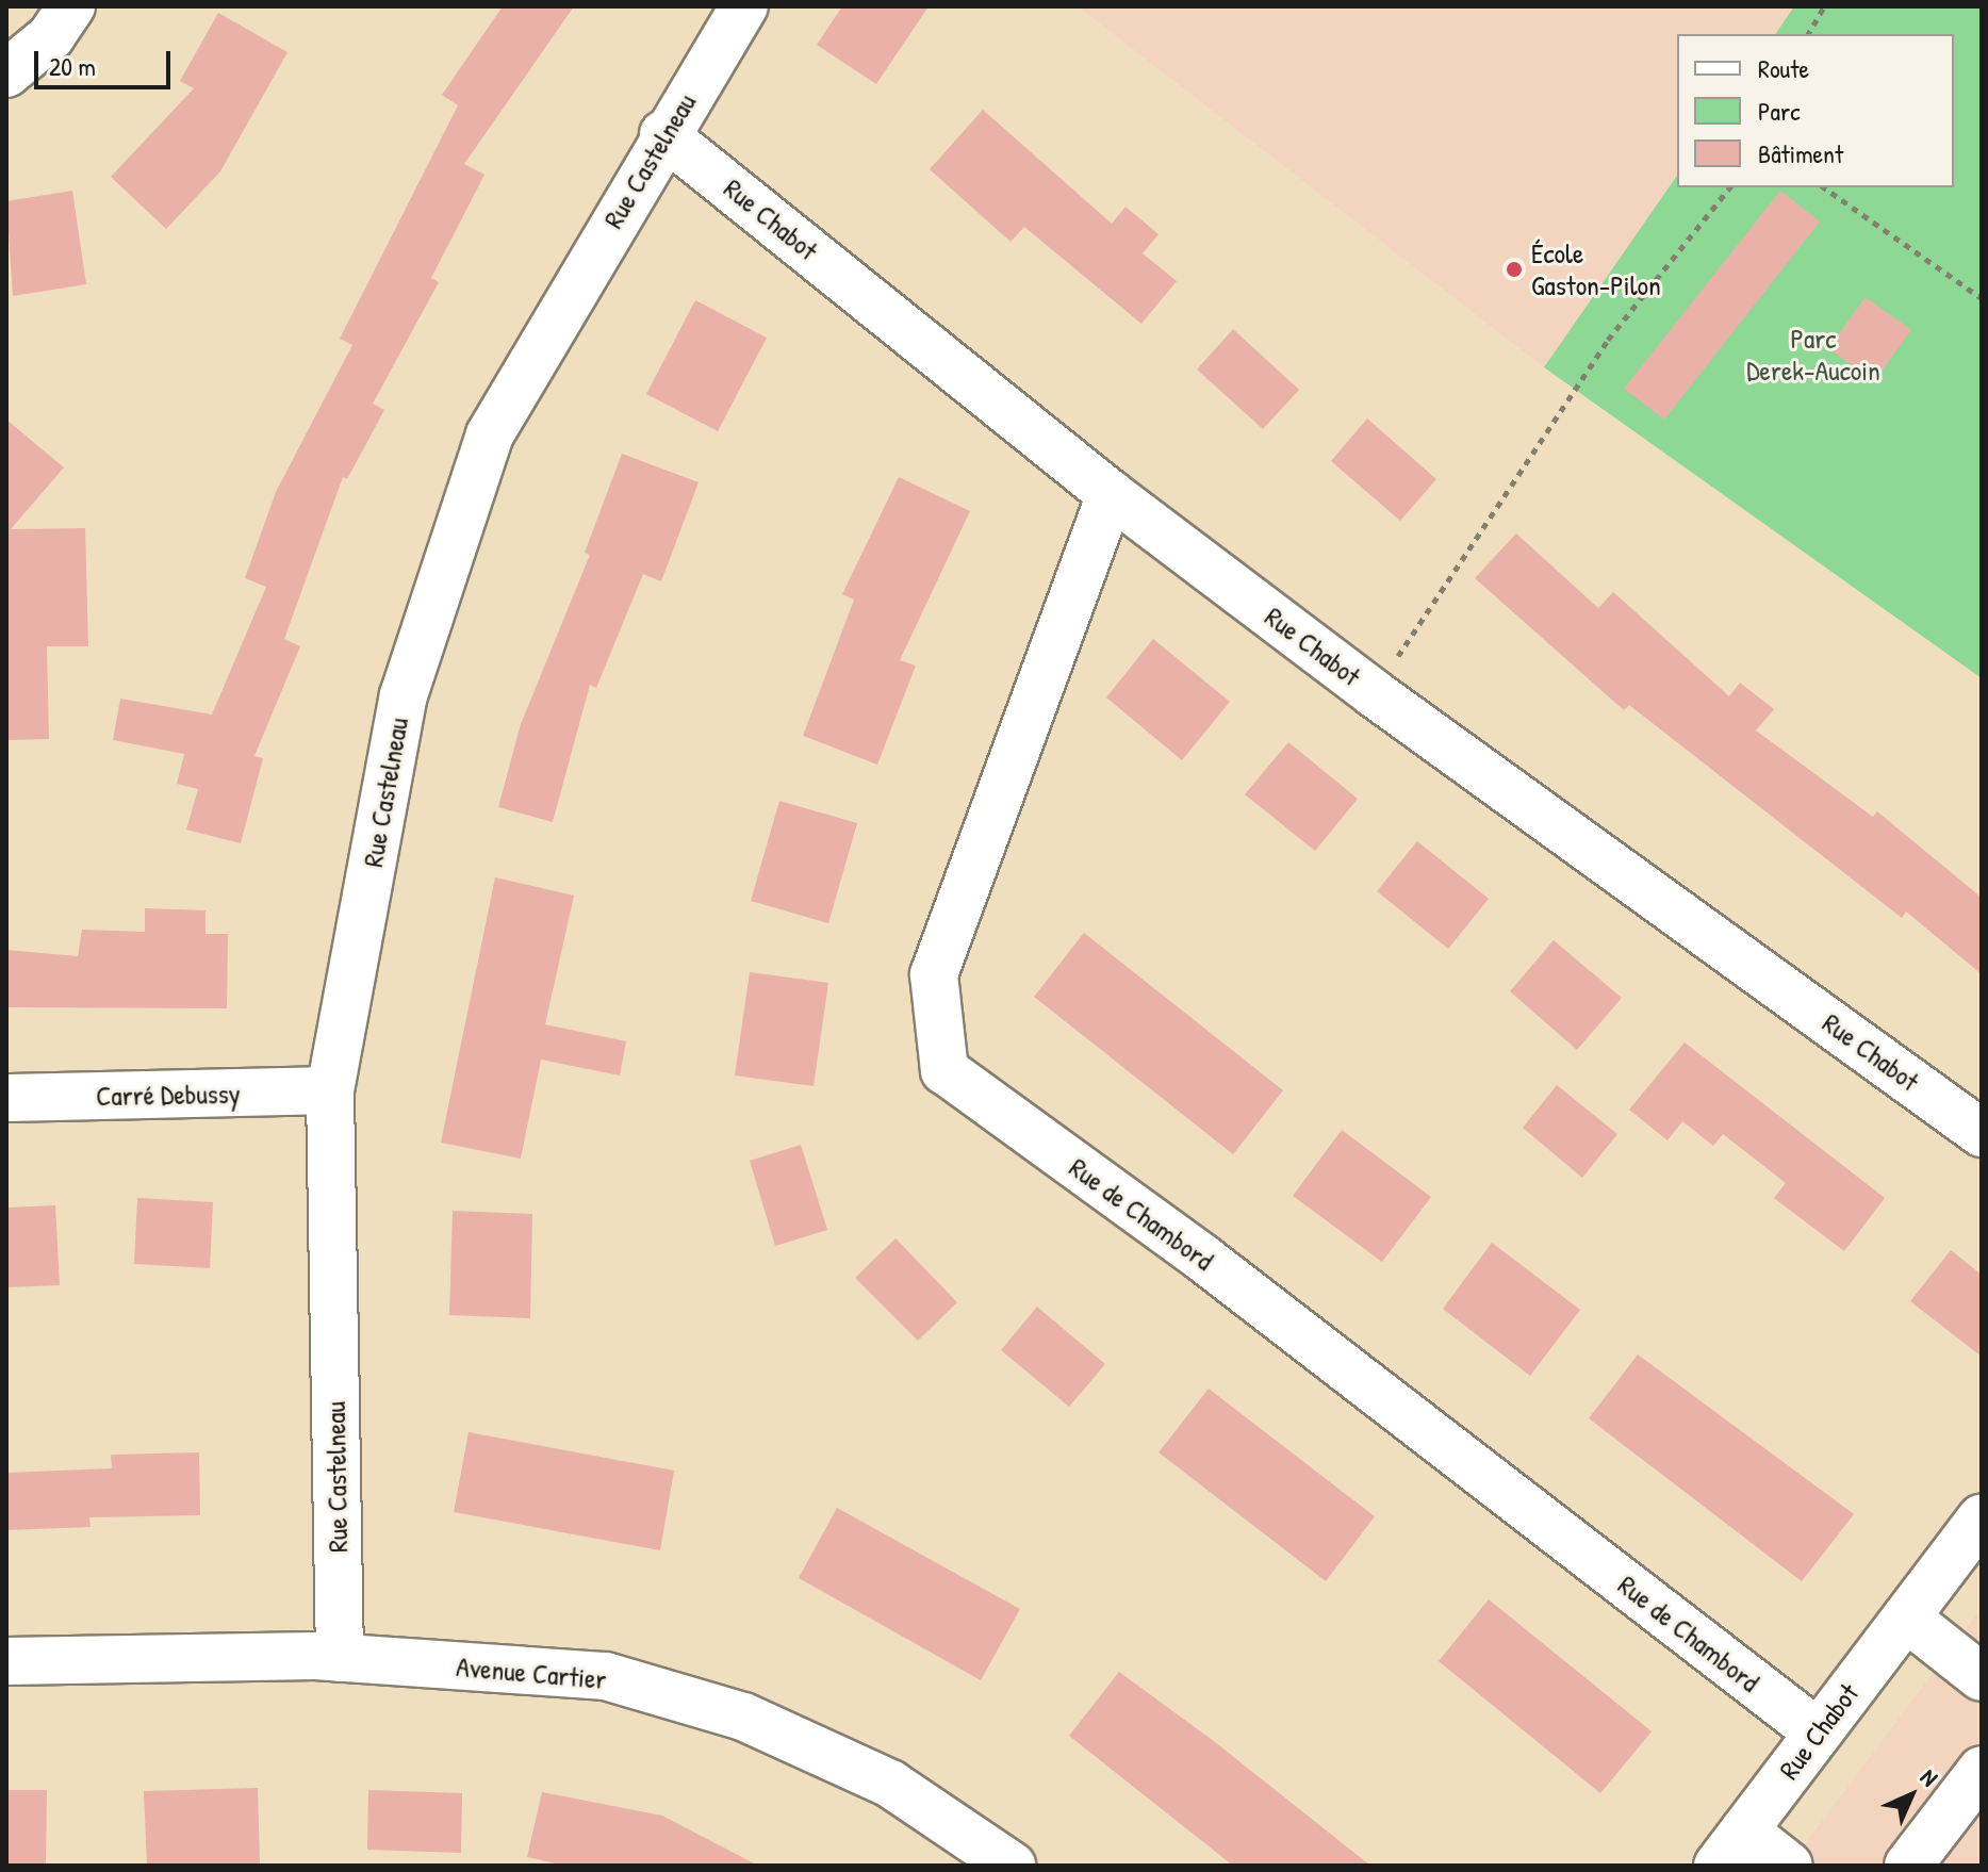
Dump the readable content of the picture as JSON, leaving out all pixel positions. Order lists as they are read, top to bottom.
{
  "streets": {
    "street": [
      "Rue Castelneau",
      "Rue Chabot",
      "Carré Debussy",
      "Rue de Chambord",
      "Avenue Cartier"
    ]
  },
  "crossings": [
    ["Rue Castelneau", "Rue Chabot"],
    ["Rue Castelneau", "Carré Debussy"],
    ["Rue Castelneau", "Avenue Cartier"],
    ["Rue Chabot", "Rue de Chambord"]
  ],
  "parks": ["Parc Derek-Aucoin"],
  "places": ["École Gaston-Pilon"],
  "legend": ["Route", "Parc", "Bâtiment"],
  "scale_bar": "20 m",
  "north": "top right"
}
